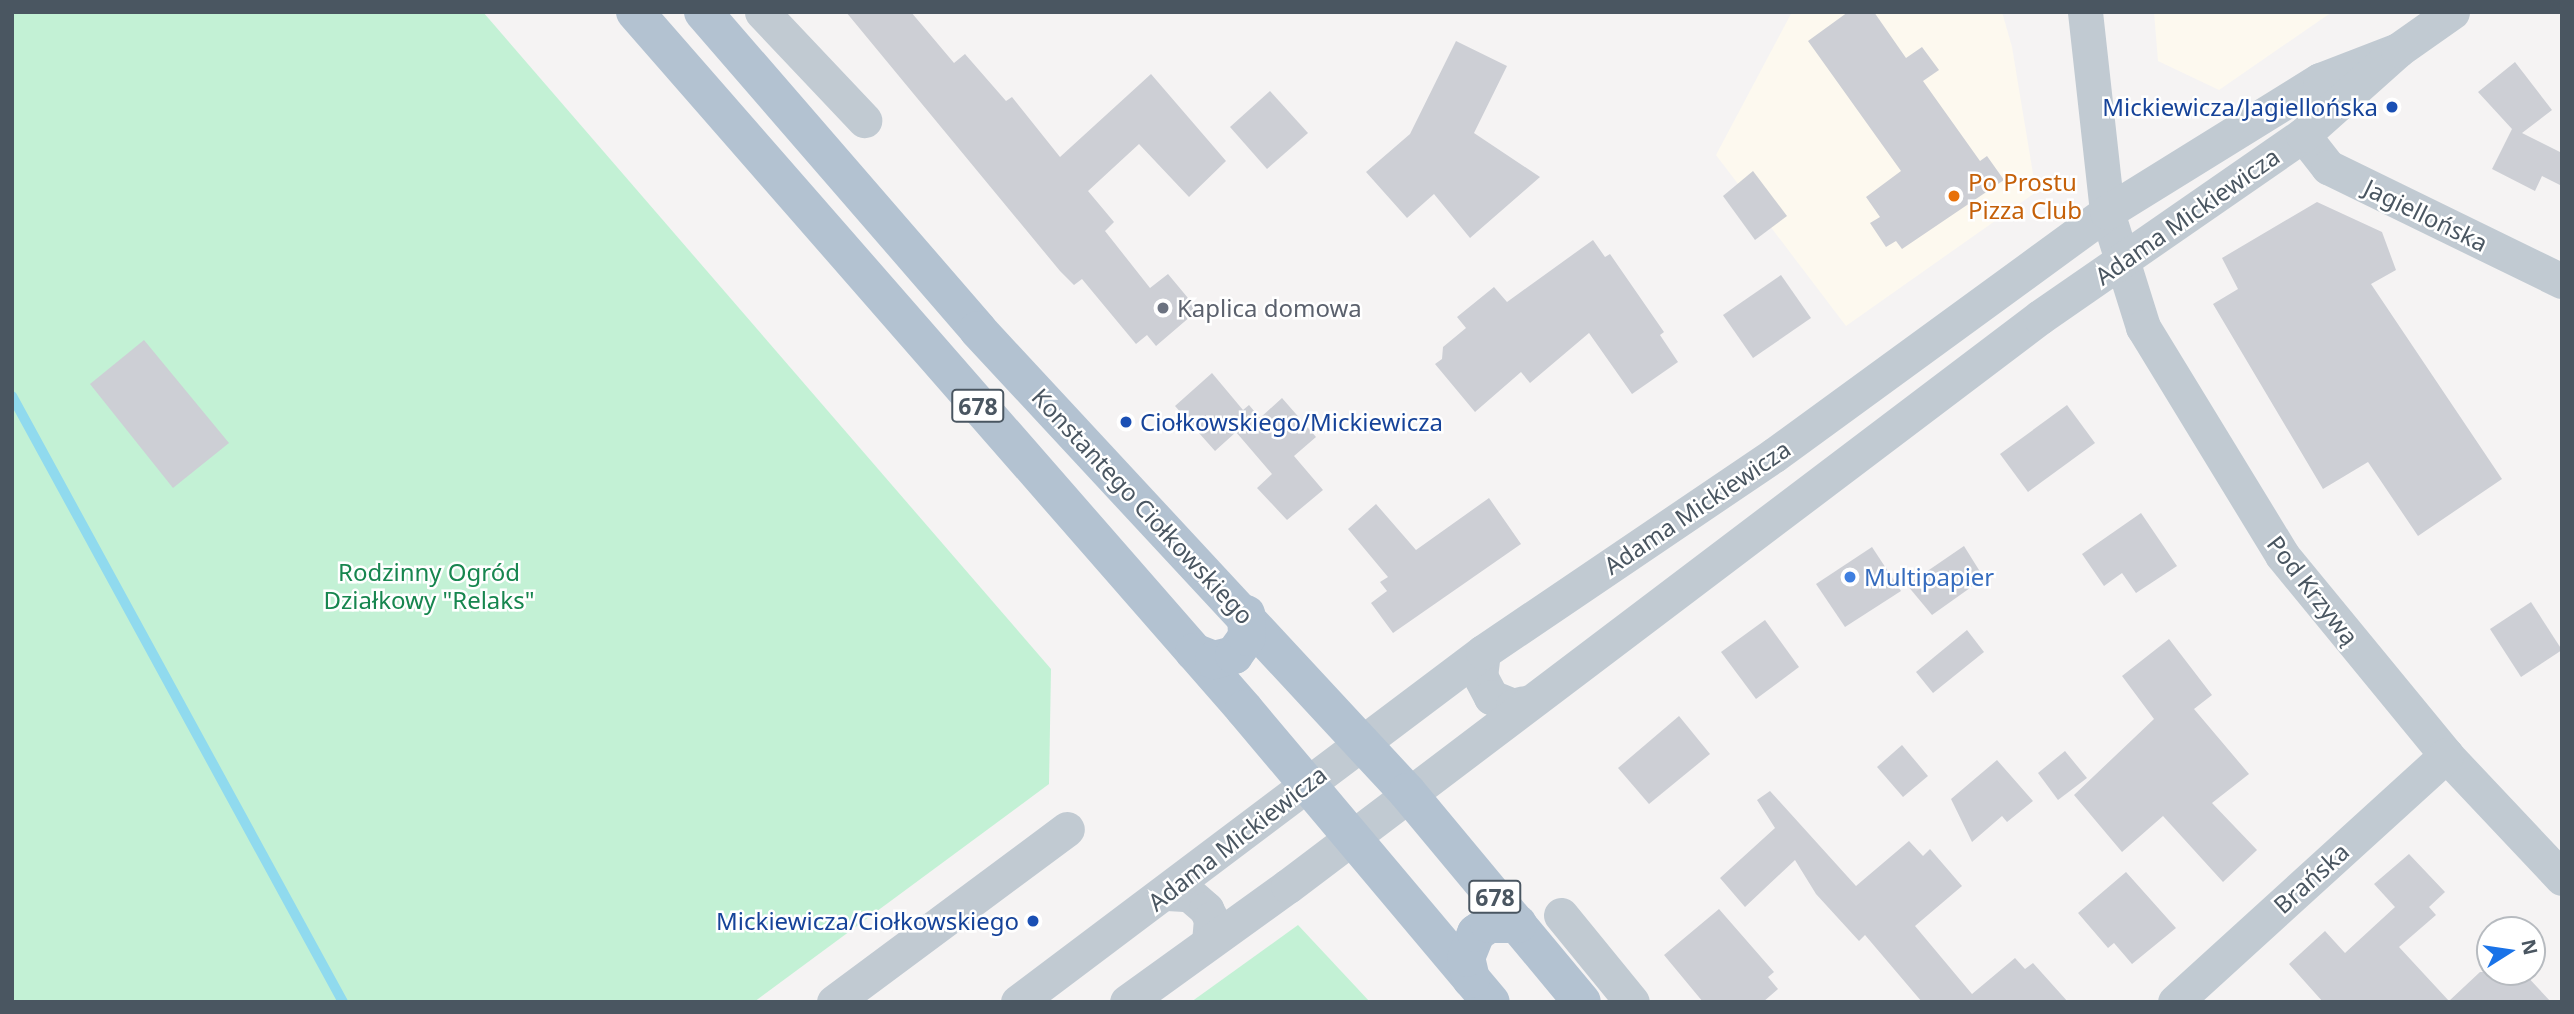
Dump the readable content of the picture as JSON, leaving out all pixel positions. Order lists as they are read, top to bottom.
{
  "streets": {
    "main road": ["678", "Konstantego Ciołkowskiego"],
    "street": [
      "Jagiellońska",
      "Adama Mickiewicza",
      "Pod Krzywą",
      "Brańska"
    ]
  },
  "crossings": [
    ["Jagiellońska", "Adama Mickiewicza"],
    ["Adama Mickiewicza", "678"],
    ["Adama Mickiewicza", "Konstantego Ciołkowskiego"],
    ["Adama Mickiewicza", "Pod Krzywą"],
    ["Pod Krzywą", "Brańska"]
  ],
  "parks": ["Rodzinny Ogród Działkowy \"Relaks\""],
  "places": [
    "Mickiewicza/Jagiellońska",
    "Po Prostu Pizza Club",
    "Kaplica domowa",
    "Ciołkowskiego/Mickiewicza",
    "Multipapier",
    "Mickiewicza/Ciołkowskiego"
  ],
  "north": "right"
}
